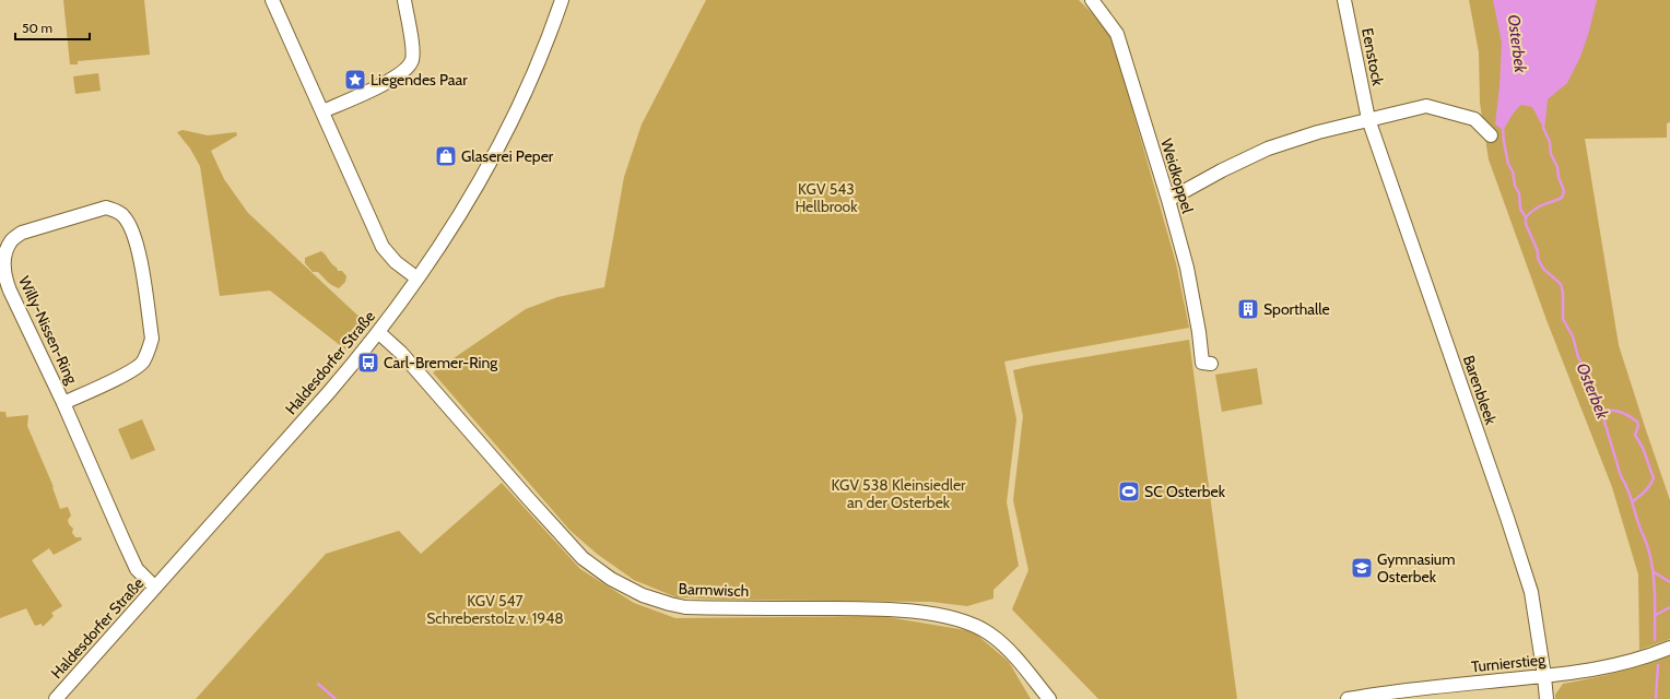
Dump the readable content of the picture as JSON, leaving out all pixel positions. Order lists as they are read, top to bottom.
{
  "streets": {
    "street": [
      "Eenstock",
      "Weidkoppel",
      "Willy-Nissen-Ring",
      "Haldesdorfer Straße",
      "Barenbleek",
      "Barmwisch",
      "Turnierstieg"
    ]
  },
  "crossings": [
    ["Eenstock", "Barenbleek"],
    ["Willy-Nissen-Ring", "Haldesdorfer Straße"],
    ["Haldesdorfer Straße", "Barmwisch"],
    ["Barenbleek", "Turnierstieg"]
  ],
  "water": ["Osterbek"],
  "parks": ["KGV 543 Hellbrook", "KGV 538 Kleinsiedler an der Osterbek", "KGV 547 Schreberstolz v. 1948"],
  "places": {
    "place": ["Liegendes Paar"],
    "shop": ["Glaserei Peper"],
    "building": ["Sporthalle"],
    "bus stop": ["Carl-Bremer-Ring"],
    "sports": ["SC Osterbek"],
    "school or university": ["Gymnasium Osterbek"]
  },
  "scale_bar": "50 m"
}
